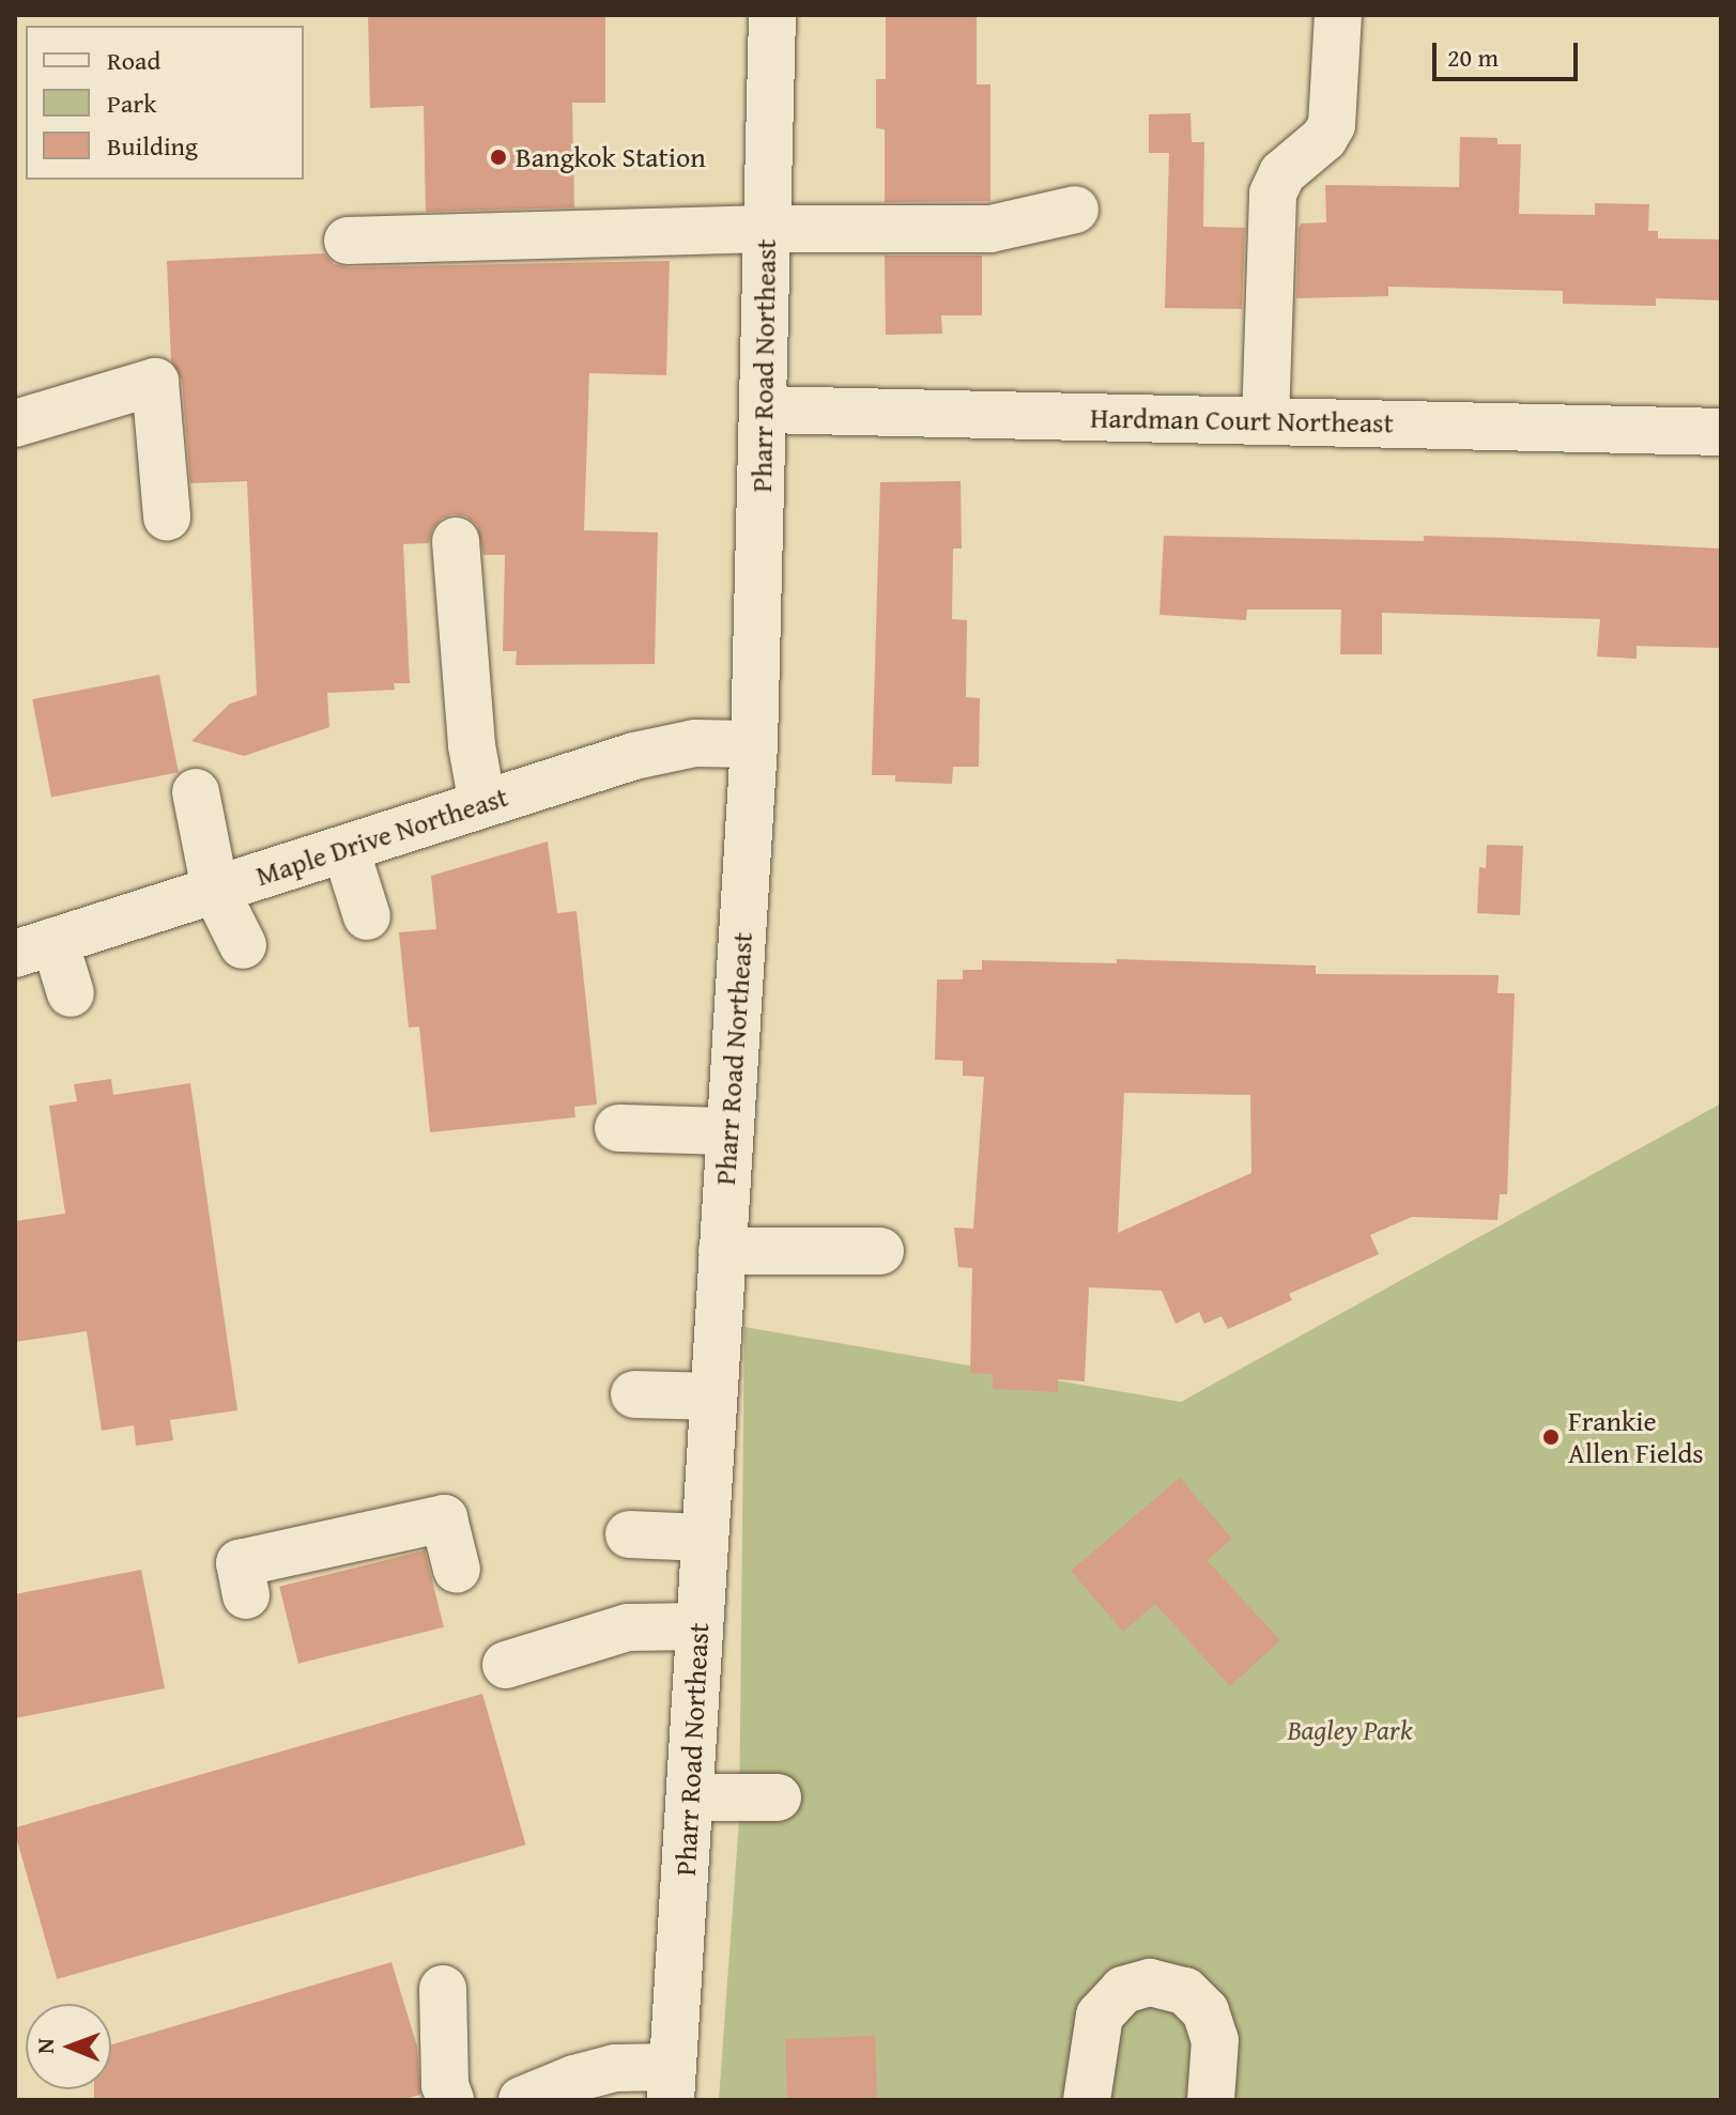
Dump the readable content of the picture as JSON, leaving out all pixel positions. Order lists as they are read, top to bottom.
{
  "streets": {
    "street": ["Pharr Road Northeast", "Hardman Court Northeast", "Maple Drive Northeast"]
  },
  "crossings": [
    ["Pharr Road Northeast", "Hardman Court Northeast"],
    ["Pharr Road Northeast", "Maple Drive Northeast"]
  ],
  "parks": ["Bagley Park"],
  "places": ["Bangkok Station", "Frankie Allen Fields"],
  "legend": ["Road", "Park", "Building"],
  "scale_bar": "20 m",
  "north": "left"
}
